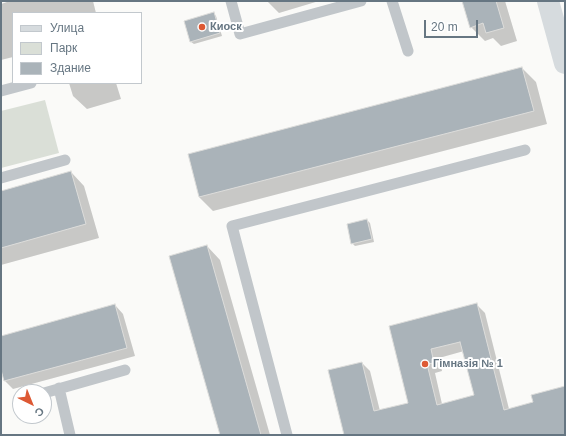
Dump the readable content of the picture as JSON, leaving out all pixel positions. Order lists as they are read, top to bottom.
{
  "places": ["Киоск", "Гімназія № 1"],
  "legend": ["Улица", "Парк", "Здание"],
  "scale_bar": "20 m",
  "north": "bottom right"
}
